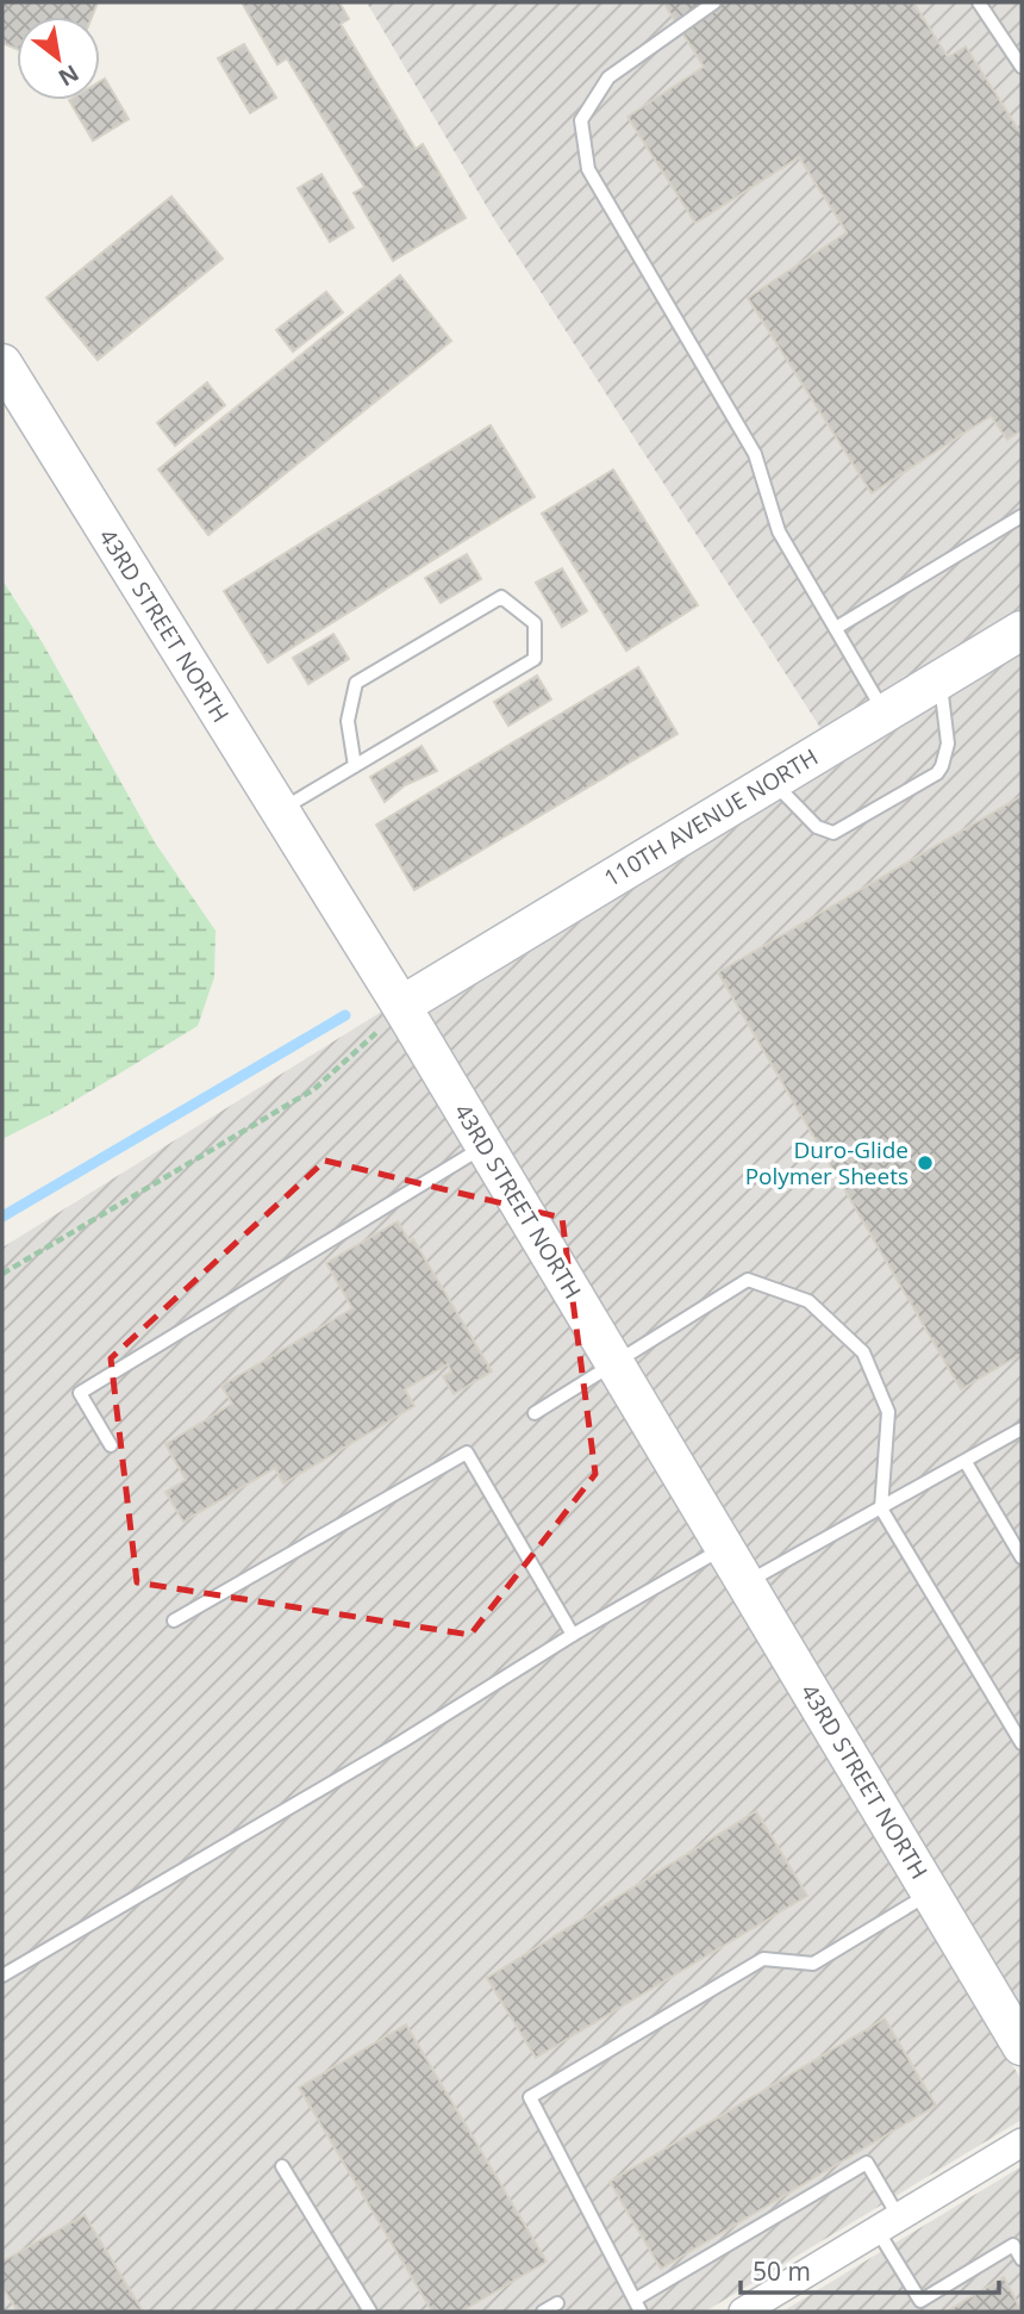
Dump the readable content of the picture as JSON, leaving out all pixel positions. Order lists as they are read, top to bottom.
{
  "streets": {
    "street": ["43RD STREET NORTH", "110TH AVENUE NORTH"]
  },
  "crossings": [
    ["43RD STREET NORTH", "110TH AVENUE NORTH"]
  ],
  "places": ["Duro-Glide Polymer Sheets"],
  "scale_bar": "50 m",
  "north": "bottom right"
}
